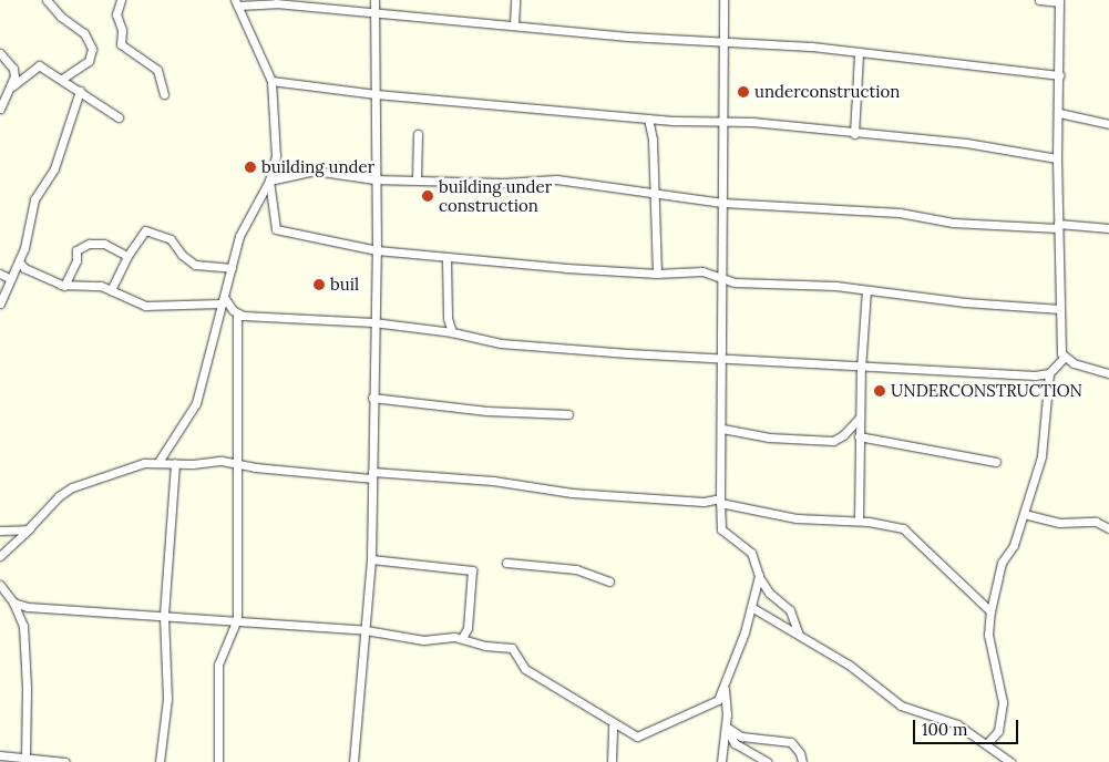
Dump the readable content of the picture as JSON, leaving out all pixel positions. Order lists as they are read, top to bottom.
{
  "places": [
    "underconstruction",
    "building under",
    "building under construction",
    "buil",
    "UNDERCONSTRUCTION"
  ],
  "scale_bar": "100 m"
}
